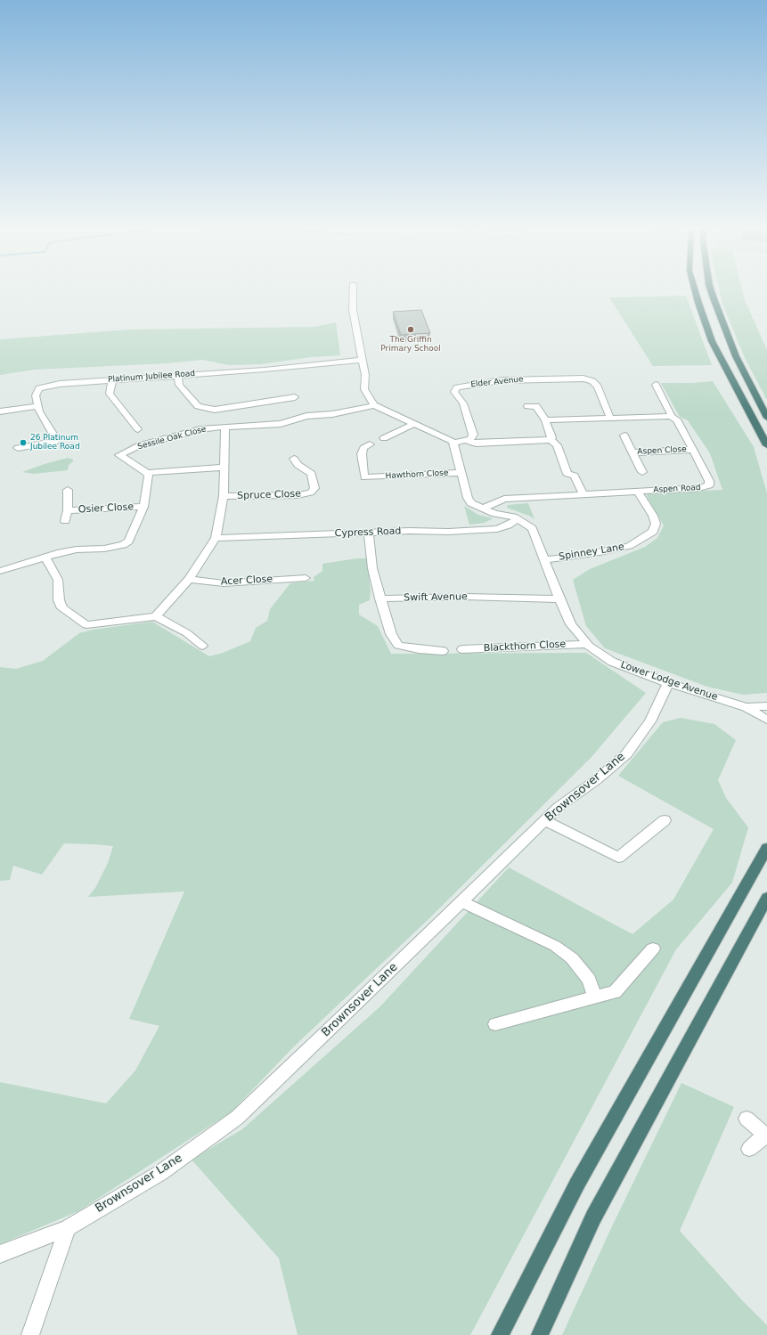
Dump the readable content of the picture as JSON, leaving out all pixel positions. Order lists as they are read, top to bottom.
{
  "streets": {
    "street": [
      "Platinum Jubilee Road",
      "Elder Avenue",
      "Sessile Oak Close",
      "Aspen Close",
      "Hawthorn Close",
      "Aspen Road",
      "Spruce Close",
      "Osier Close",
      "Cypress Road",
      "Spinney Lane",
      "Acer Close",
      "Swift Avenue",
      "Blackthorn Close",
      "Lower Lodge Avenue",
      "Brownsover Lane"
    ]
  },
  "crossings": [
    ["Aspen Close", "Aspen Road"],
    ["Hawthorn Close", "Lower Lodge Avenue"],
    ["Aspen Road", "Spinney Lane"],
    ["Aspen Road", "Lower Lodge Avenue"],
    ["Cypress Road", "Lower Lodge Avenue"],
    ["Spinney Lane", "Lower Lodge Avenue"],
    ["Swift Avenue", "Lower Lodge Avenue"],
    ["Blackthorn Close", "Lower Lodge Avenue"],
    ["Lower Lodge Avenue", "Brownsover Lane"]
  ],
  "places": ["The Griffin Primary School", "26 Platinum Jubilee Road"]
}
